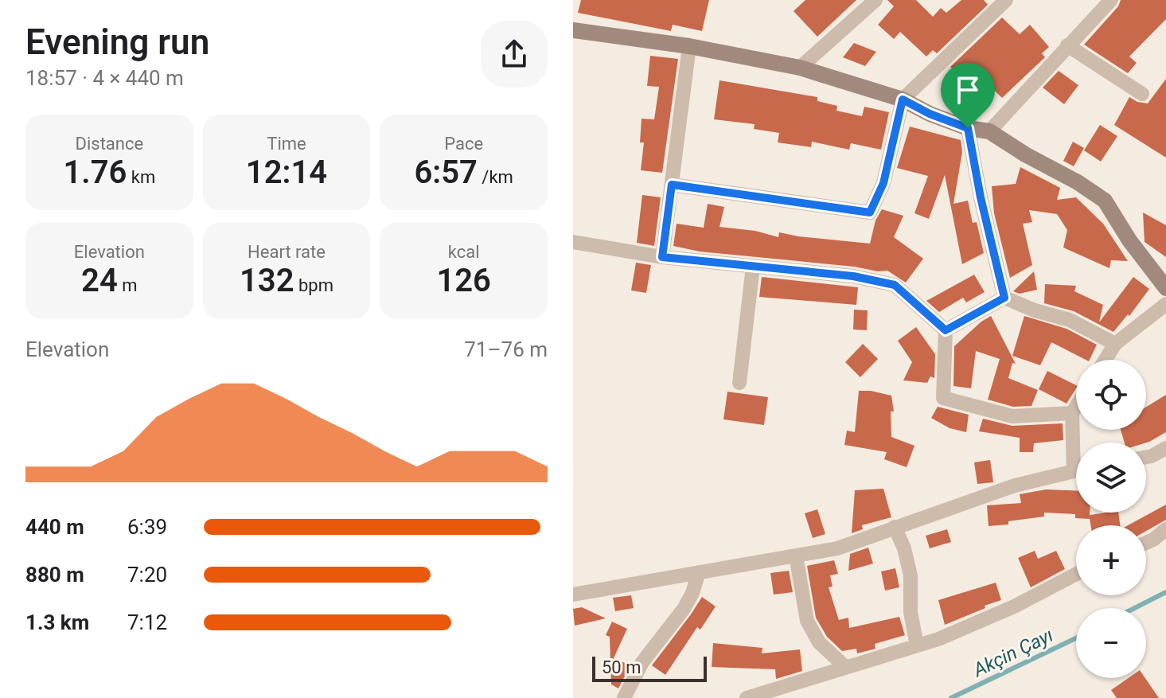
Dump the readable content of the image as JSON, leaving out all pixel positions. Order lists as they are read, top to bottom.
{
  "water": ["Akçin Çayı"],
  "scale_bar": "50 m",
  "page": {
    "heading": ["Evening run", "18:57 · 4 × 440 m"],
    "stats": [
      ["Distance", "1.76 km"],
      ["Time", "12:14"],
      ["Pace", "6:57 /km"],
      ["Elevation", "24 m"],
      ["Heart rate", "132 bpm"],
      ["kcal", "126"]
    ],
    "chart": ["Elevation", "71–76 m"],
    "map_buttons": ["+", "−"],
    "list": [
      {
        "name": "440 m",
        "note": "6:39"
      },
      {
        "name": "880 m",
        "note": "7:20"
      },
      {
        "name": "1.3 km",
        "note": "7:12"
      }
    ],
    "scale": "50 m"
  }
}
